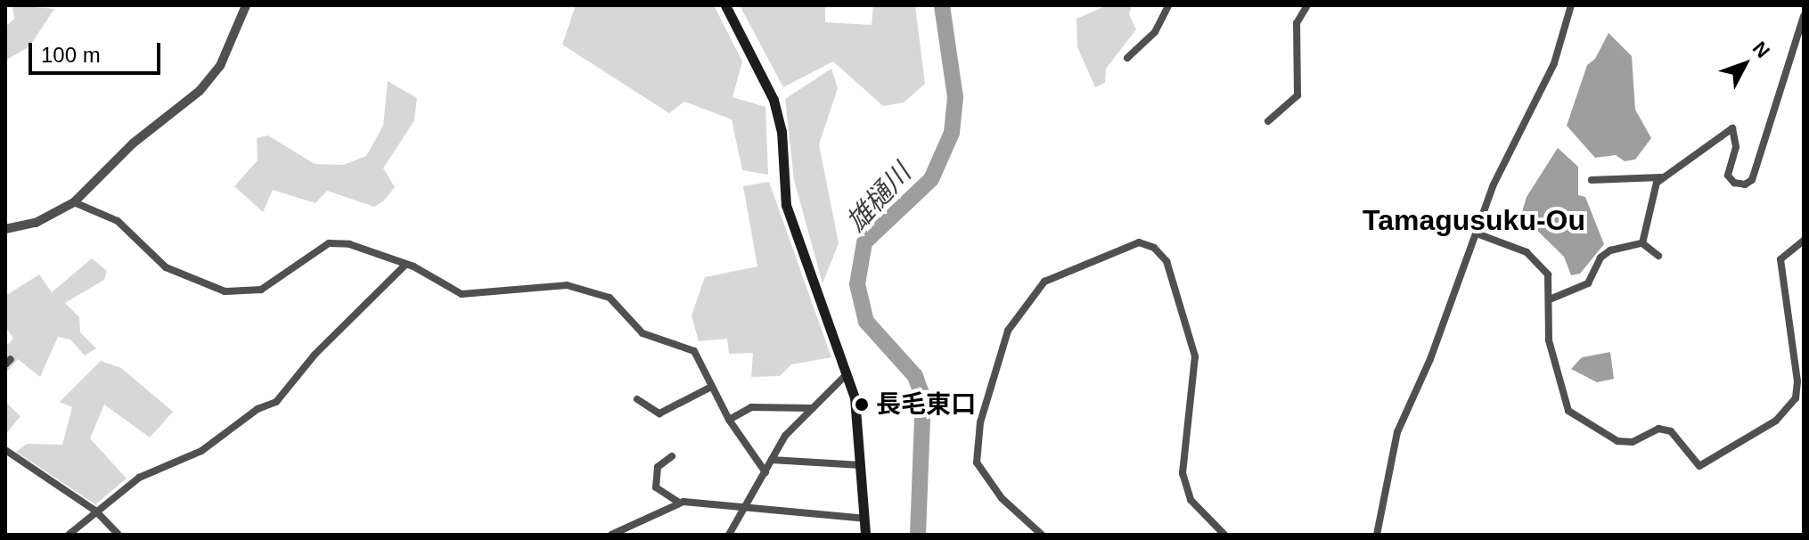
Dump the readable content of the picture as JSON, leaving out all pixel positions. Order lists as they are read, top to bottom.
{
  "districts": ["Tamagusuku-Ou"],
  "water": ["雄樋川"],
  "places": ["長毛東口"],
  "scale_bar": "100 m",
  "north": "top right"
}
